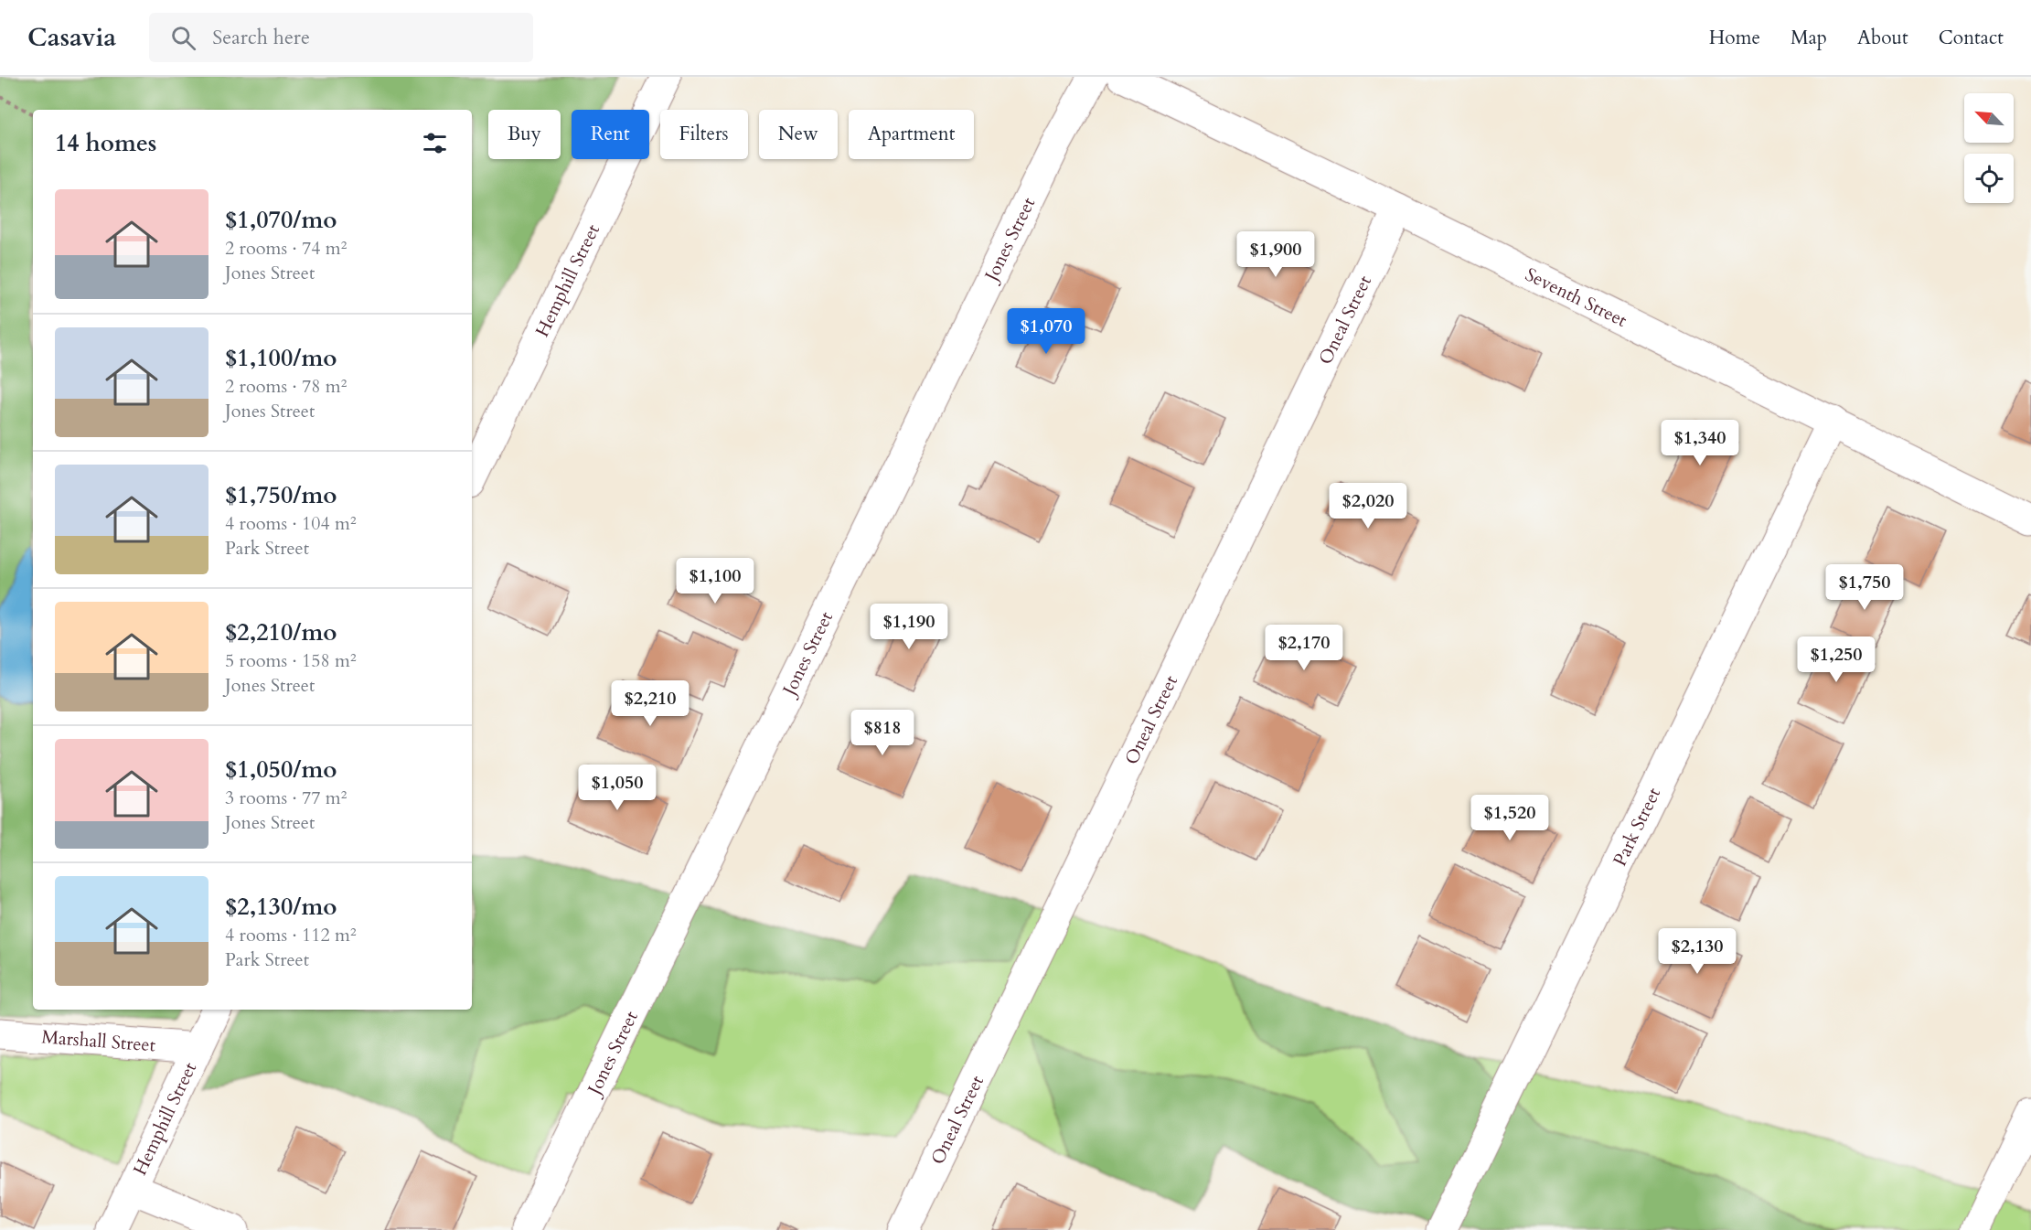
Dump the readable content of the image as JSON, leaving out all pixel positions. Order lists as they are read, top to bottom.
{
  "streets": {
    "street": [
      "Jones Street",
      "Hemphill Street",
      "Seventh Street",
      "Oneal Street",
      "Park Street",
      "Marshall Street"
    ]
  },
  "crossings": [
    ["Hemphill Street", "Marshall Street"],
    ["Seventh Street", "Oneal Street"],
    ["Seventh Street", "Park Street"]
  ],
  "north": "top left",
  "page": {
    "header": "Casavia",
    "search": "Search here",
    "nav": [
      "Home",
      "Map",
      "About",
      "Contact"
    ],
    "chip": [
      "Buy",
      "Rent",
      "Filters",
      "New",
      "Apartment"
    ],
    "heading": "14 homes",
    "list": [
      {
        "name": "$1,070/mo",
        "note": "2 rooms · 74 m² · Jones Street"
      },
      {
        "name": "$1,100/mo",
        "note": "2 rooms · 78 m² · Jones Street"
      },
      {
        "name": "$1,750/mo",
        "note": "4 rooms · 104 m² · Park Street"
      },
      {
        "name": "$2,210/mo",
        "note": "5 rooms · 158 m² · Jones Street"
      },
      {
        "name": "$1,050/mo",
        "note": "3 rooms · 77 m² · Jones Street"
      },
      {
        "name": "$2,130/mo",
        "note": "4 rooms · 112 m² · Park Street"
      }
    ],
    "price": [
      "$1,900",
      "$1,070",
      "$1,340",
      "$2,020",
      "$1,100",
      "$1,750",
      "$1,190",
      "$2,170",
      "$1,250",
      "$2,210",
      "$818",
      "$1,050",
      "$1,520",
      "$2,130"
    ]
  }
}
